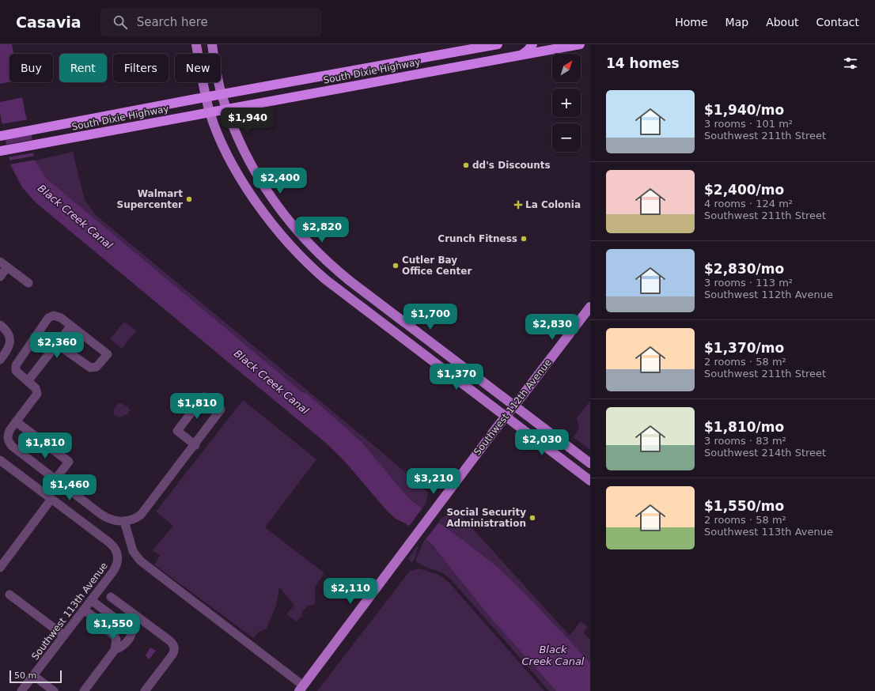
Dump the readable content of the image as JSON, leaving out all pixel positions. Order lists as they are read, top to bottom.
{
  "streets": {
    "highway": ["South Dixie Highway"],
    "main road": ["Southwest 112th Avenue"],
    "street": ["Southwest 113th Avenue"]
  },
  "water": ["Black Creek Canal"],
  "places": {
    "other": [
      "dd's Discounts",
      "Walmart Supercenter",
      "Crunch Fitness",
      "Cutler Bay Office Center",
      "Social Security Administration"
    ],
    "health": ["La Colonia"]
  },
  "scale_bar": "50 m",
  "north": "top right",
  "page": {
    "header": "Casavia",
    "search": "Search here",
    "nav": [
      "Home",
      "Map",
      "About",
      "Contact"
    ],
    "heading": "14 homes",
    "map_buttons": ["+", "−"],
    "chip": [
      "Buy",
      "Rent",
      "Filters",
      "New"
    ],
    "list": [
      {
        "name": "$1,940/mo",
        "note": "3 rooms · 101 m² · Southwest 211th Street"
      },
      {
        "name": "$2,400/mo",
        "note": "4 rooms · 124 m² · Southwest 211th Street"
      },
      {
        "name": "$2,830/mo",
        "note": "3 rooms · 113 m² · Southwest 112th Avenue"
      },
      {
        "name": "$1,370/mo",
        "note": "2 rooms · 58 m² · Southwest 211th Street"
      },
      {
        "name": "$1,810/mo",
        "note": "3 rooms · 83 m² · Southwest 214th Street"
      },
      {
        "name": "$1,550/mo",
        "note": "2 rooms · 58 m² · Southwest 113th Avenue"
      }
    ],
    "price": [
      "$1,940",
      "$2,400",
      "$2,820",
      "$1,700",
      "$2,830",
      "$2,360",
      "$1,370",
      "$1,810",
      "$2,030",
      "$1,810",
      "$3,210",
      "$1,460",
      "$2,110",
      "$1,550"
    ],
    "scale": "50 m"
  }
}
